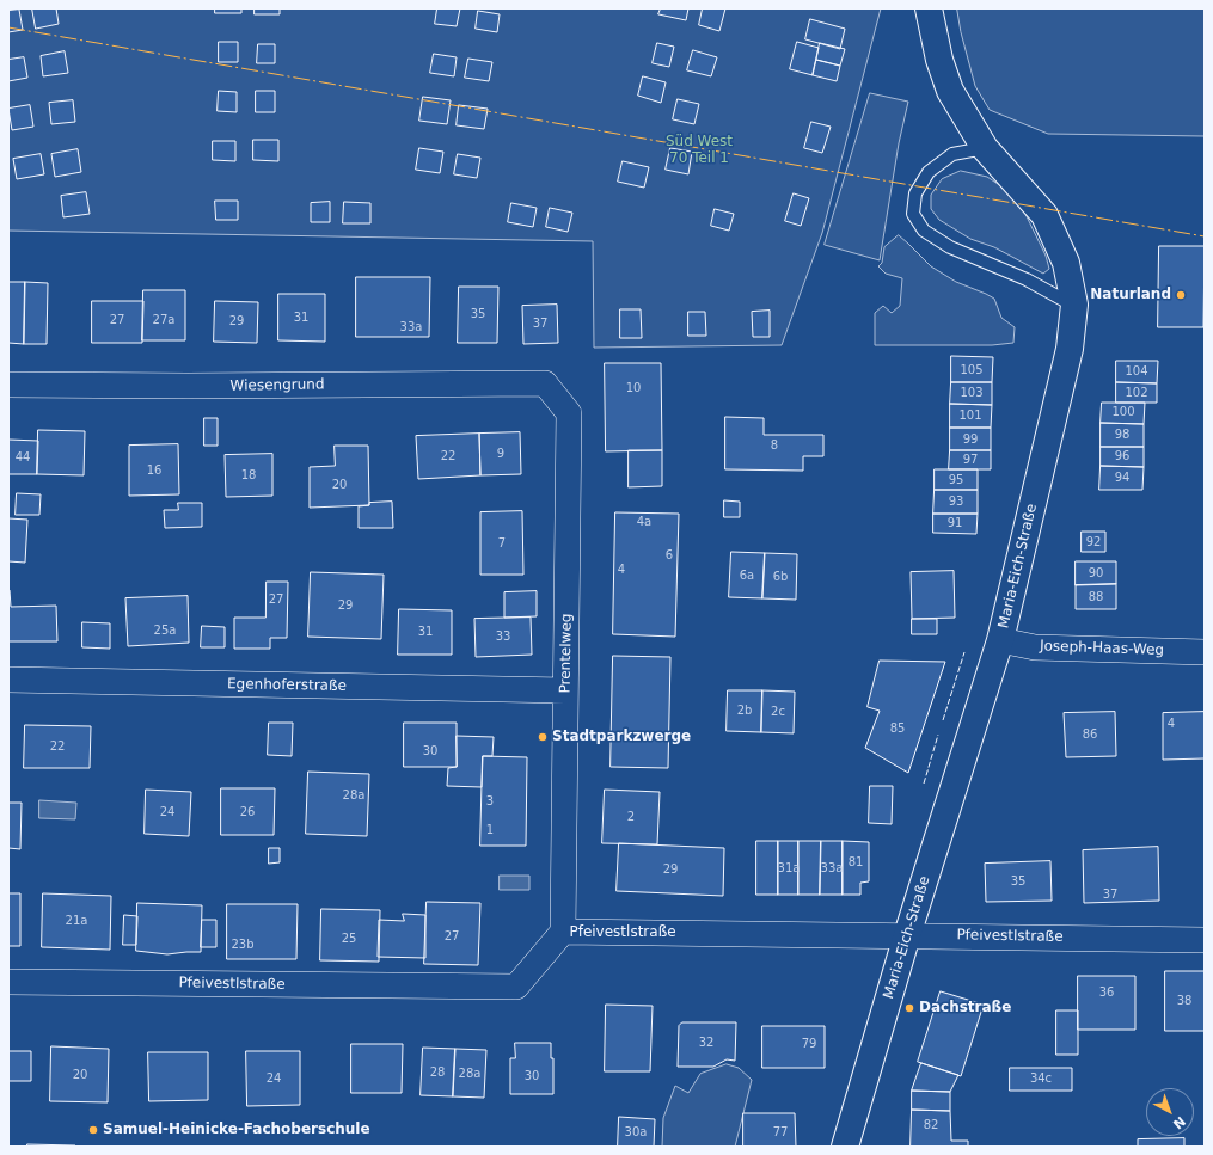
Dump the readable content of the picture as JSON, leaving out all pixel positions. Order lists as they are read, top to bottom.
{
  "streets": {
    "street": [
      "Wiesengrund",
      "Maria-Eich-Straße",
      "Joseph-Haas-Weg",
      "Prentelweg",
      "Egenhoferstraße",
      "Pfeivestlstraße"
    ]
  },
  "crossings": [
    ["Wiesengrund", "Prentelweg"],
    ["Maria-Eich-Straße", "Joseph-Haas-Weg"],
    ["Maria-Eich-Straße", "Pfeivestlstraße"],
    ["Prentelweg", "Egenhoferstraße"],
    ["Prentelweg", "Pfeivestlstraße"]
  ],
  "parks": ["Süd West 70 Teil 1"],
  "places": [
    "Naturland",
    "Stadtparkzwerge",
    "Dachstraße",
    "Samuel-Heinicke-Fachoberschule"
  ],
  "house_numbers": [
    "35",
    "31",
    "27",
    "27a",
    "29",
    "37",
    "33a",
    "105",
    "104",
    "10",
    "103",
    "102",
    "100",
    "101",
    "98",
    "99",
    "8",
    "9",
    "22",
    "96",
    "44",
    "97",
    "16",
    "18",
    "94",
    "95",
    "20",
    "93",
    "4a",
    "91",
    "92",
    "7",
    "6",
    "4",
    "90",
    "6a",
    "6b",
    "88",
    "27",
    "29",
    "25a",
    "31",
    "33",
    "2b",
    "2c",
    "4",
    "85",
    "86",
    "22",
    "30",
    "28a",
    "3",
    "24",
    "26",
    "2",
    "1",
    "81",
    "31a",
    "33a",
    "29",
    "35",
    "37",
    "21a",
    "27",
    "25",
    "23b",
    "36",
    "38",
    "32",
    "79",
    "28",
    "28a",
    "20",
    "30",
    "24",
    "34c",
    "82",
    "30a",
    "77"
  ],
  "north": "bottom right"
}
